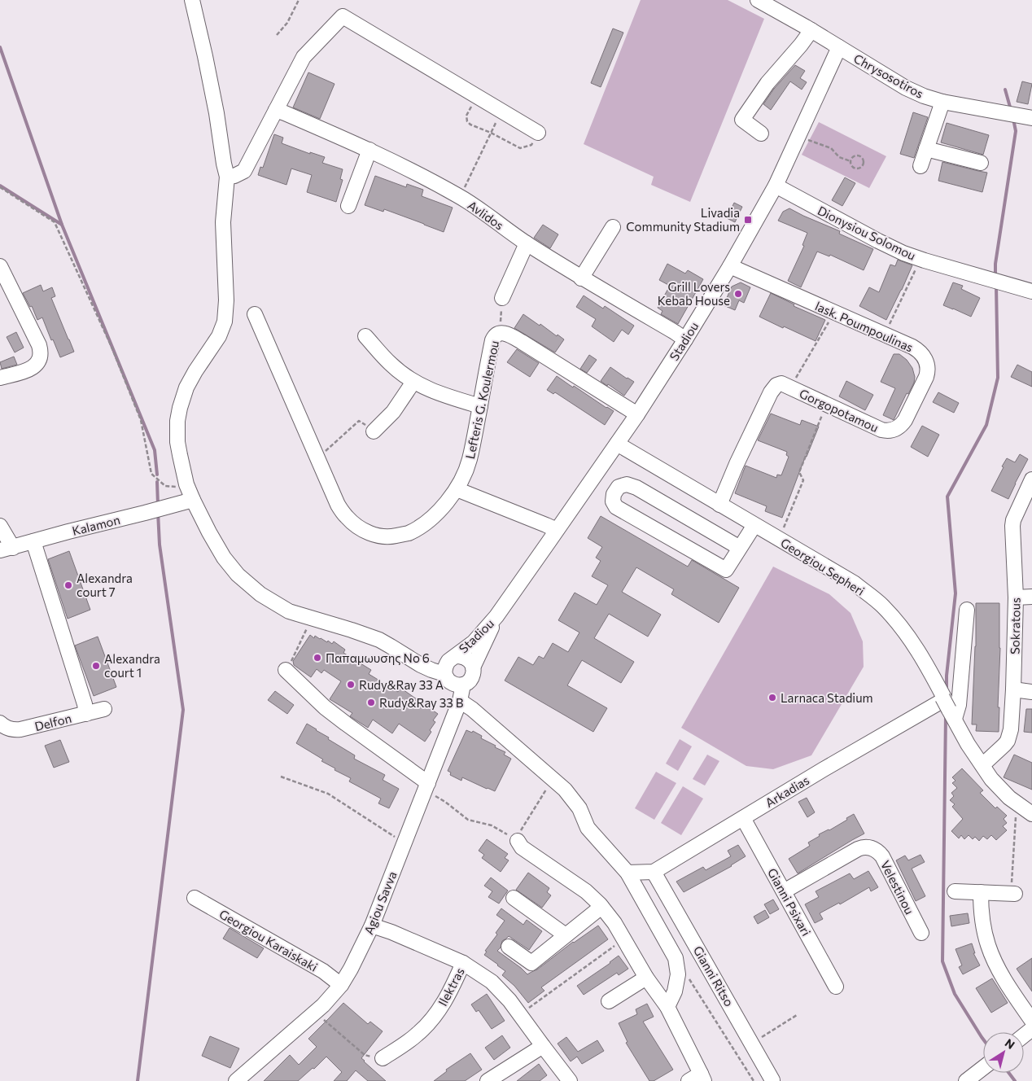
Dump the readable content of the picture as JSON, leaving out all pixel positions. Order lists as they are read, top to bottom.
{
  "streets": {
    "street": [
      "Chrysosotiros",
      "Avlidos",
      "Dionysiou Solomou",
      "lask. Poumpoulinas",
      "Stadiou",
      "Lefteris G. Koulermou",
      "Gorgopotamou",
      "Kalamon",
      "Georgiou Sepheri",
      "Sokratous",
      "Delfon",
      "Arkadias",
      "Velestinou",
      "Gianni Psixari",
      "Agiou Savva",
      "Georgiou Karaiskaki",
      "Gianni Ritso",
      "Ilektras"
    ]
  },
  "crossings": [
    ["Chrysosotiros", "Stadiou"],
    ["Avlidos", "Stadiou"],
    ["Dionysiou Solomou", "Stadiou"],
    ["lask. Poumpoulinas", "Stadiou"],
    ["lask. Poumpoulinas", "Gorgopotamou"],
    ["Stadiou", "Lefteris G. Koulermou"],
    ["Stadiou", "Georgiou Sepheri"],
    ["Stadiou", "Agiou Savva"],
    ["Georgiou Sepheri", "Sokratous"],
    ["Georgiou Sepheri", "Arkadias"],
    ["Arkadias", "Gianni Psixari"],
    ["Arkadias", "Gianni Ritso"],
    ["Velestinou", "Gianni Psixari"],
    ["Agiou Savva", "Georgiou Karaiskaki"],
    ["Agiou Savva", "Ilektras"]
  ],
  "places": {
    "transit": ["Livadia Community Stadium"],
    "other": [
      "Grill Lovers Kebab House",
      "Alexandra court 7",
      "Παπαμωυσης No 6",
      "Alexandra court 1",
      "Rudy&Ray 33 A",
      "Larnaca Stadium",
      "Rudy&Ray 33 B"
    ]
  },
  "north": "top right"
}
